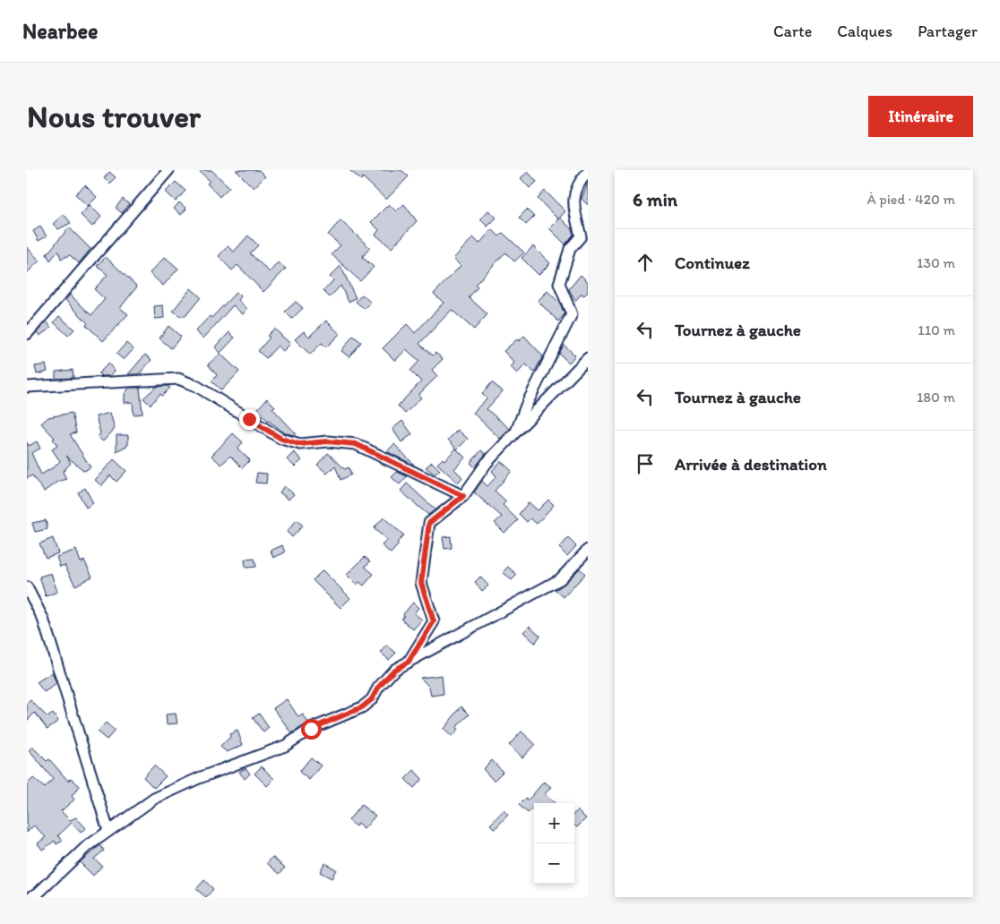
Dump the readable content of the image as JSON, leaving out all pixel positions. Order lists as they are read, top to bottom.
{
  "page": {
    "header": "Nearbee",
    "nav": ["Carte", "Calques", "Partager"],
    "buttons": "Itinéraire",
    "title": "Nous trouver",
    "heading": ["6 min", "À pied · 420 m"],
    "list": [
      ["Continuez", "130 m"],
      ["Tournez à gauche", "110 m"],
      ["Tournez à gauche", "180 m"],
      "Arrivée à destination"
    ],
    "map_buttons": ["+", "−"]
  }
}
